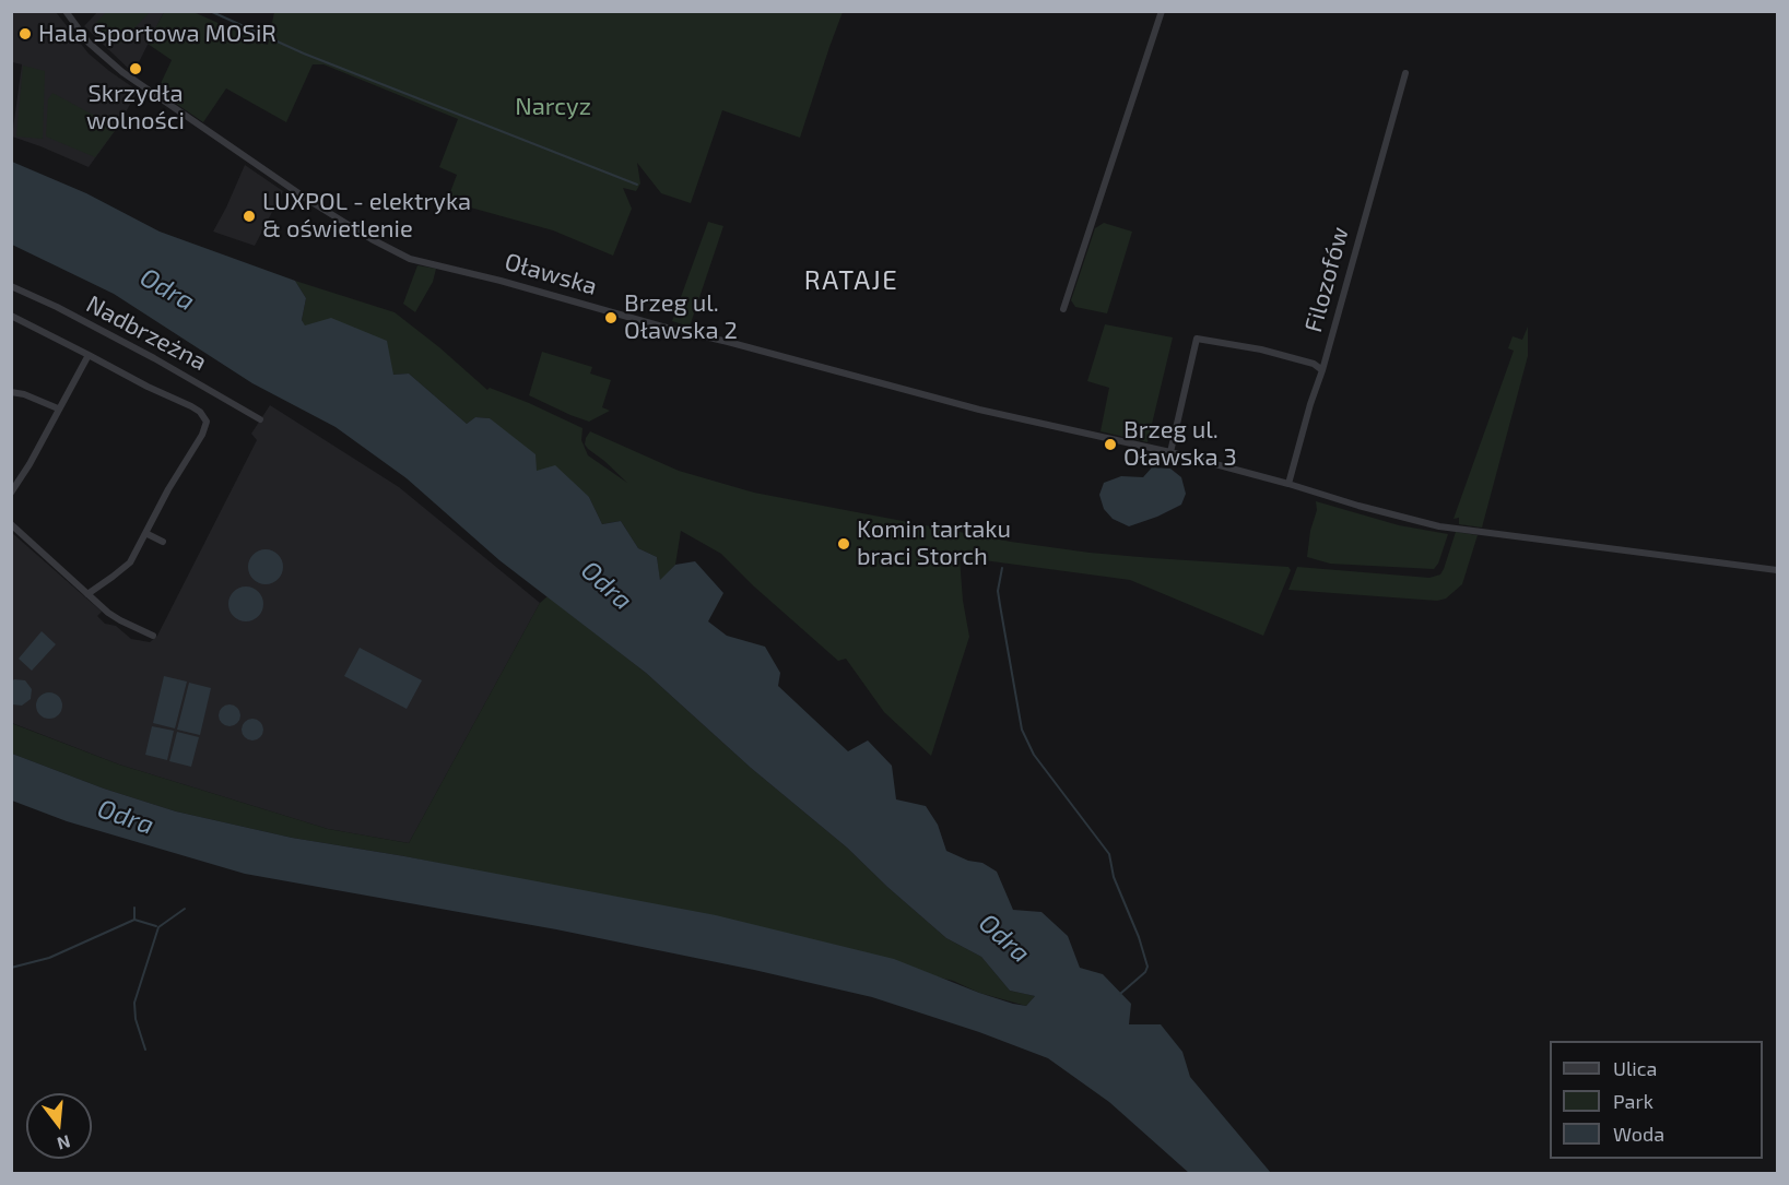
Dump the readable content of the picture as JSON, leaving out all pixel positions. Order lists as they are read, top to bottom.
{
  "streets": {
    "street": ["Oławska", "Filozofów", "Nadbrzeżna"]
  },
  "crossings": [
    ["Oławska", "Filozofów"]
  ],
  "districts": ["RATAJE"],
  "water": ["Odra"],
  "parks": ["Narcyz"],
  "places": [
    "Hala Sportowa MOSiR",
    "Skrzydła wolności",
    "LUXPOL - elektryka & oświetlenie",
    "Brzeg ul. Oławska 2",
    "Brzeg ul. Oławska 3",
    "Komin tartaku braci Storch"
  ],
  "legend": ["Ulica", "Park", "Woda"],
  "north": "bottom"
}
